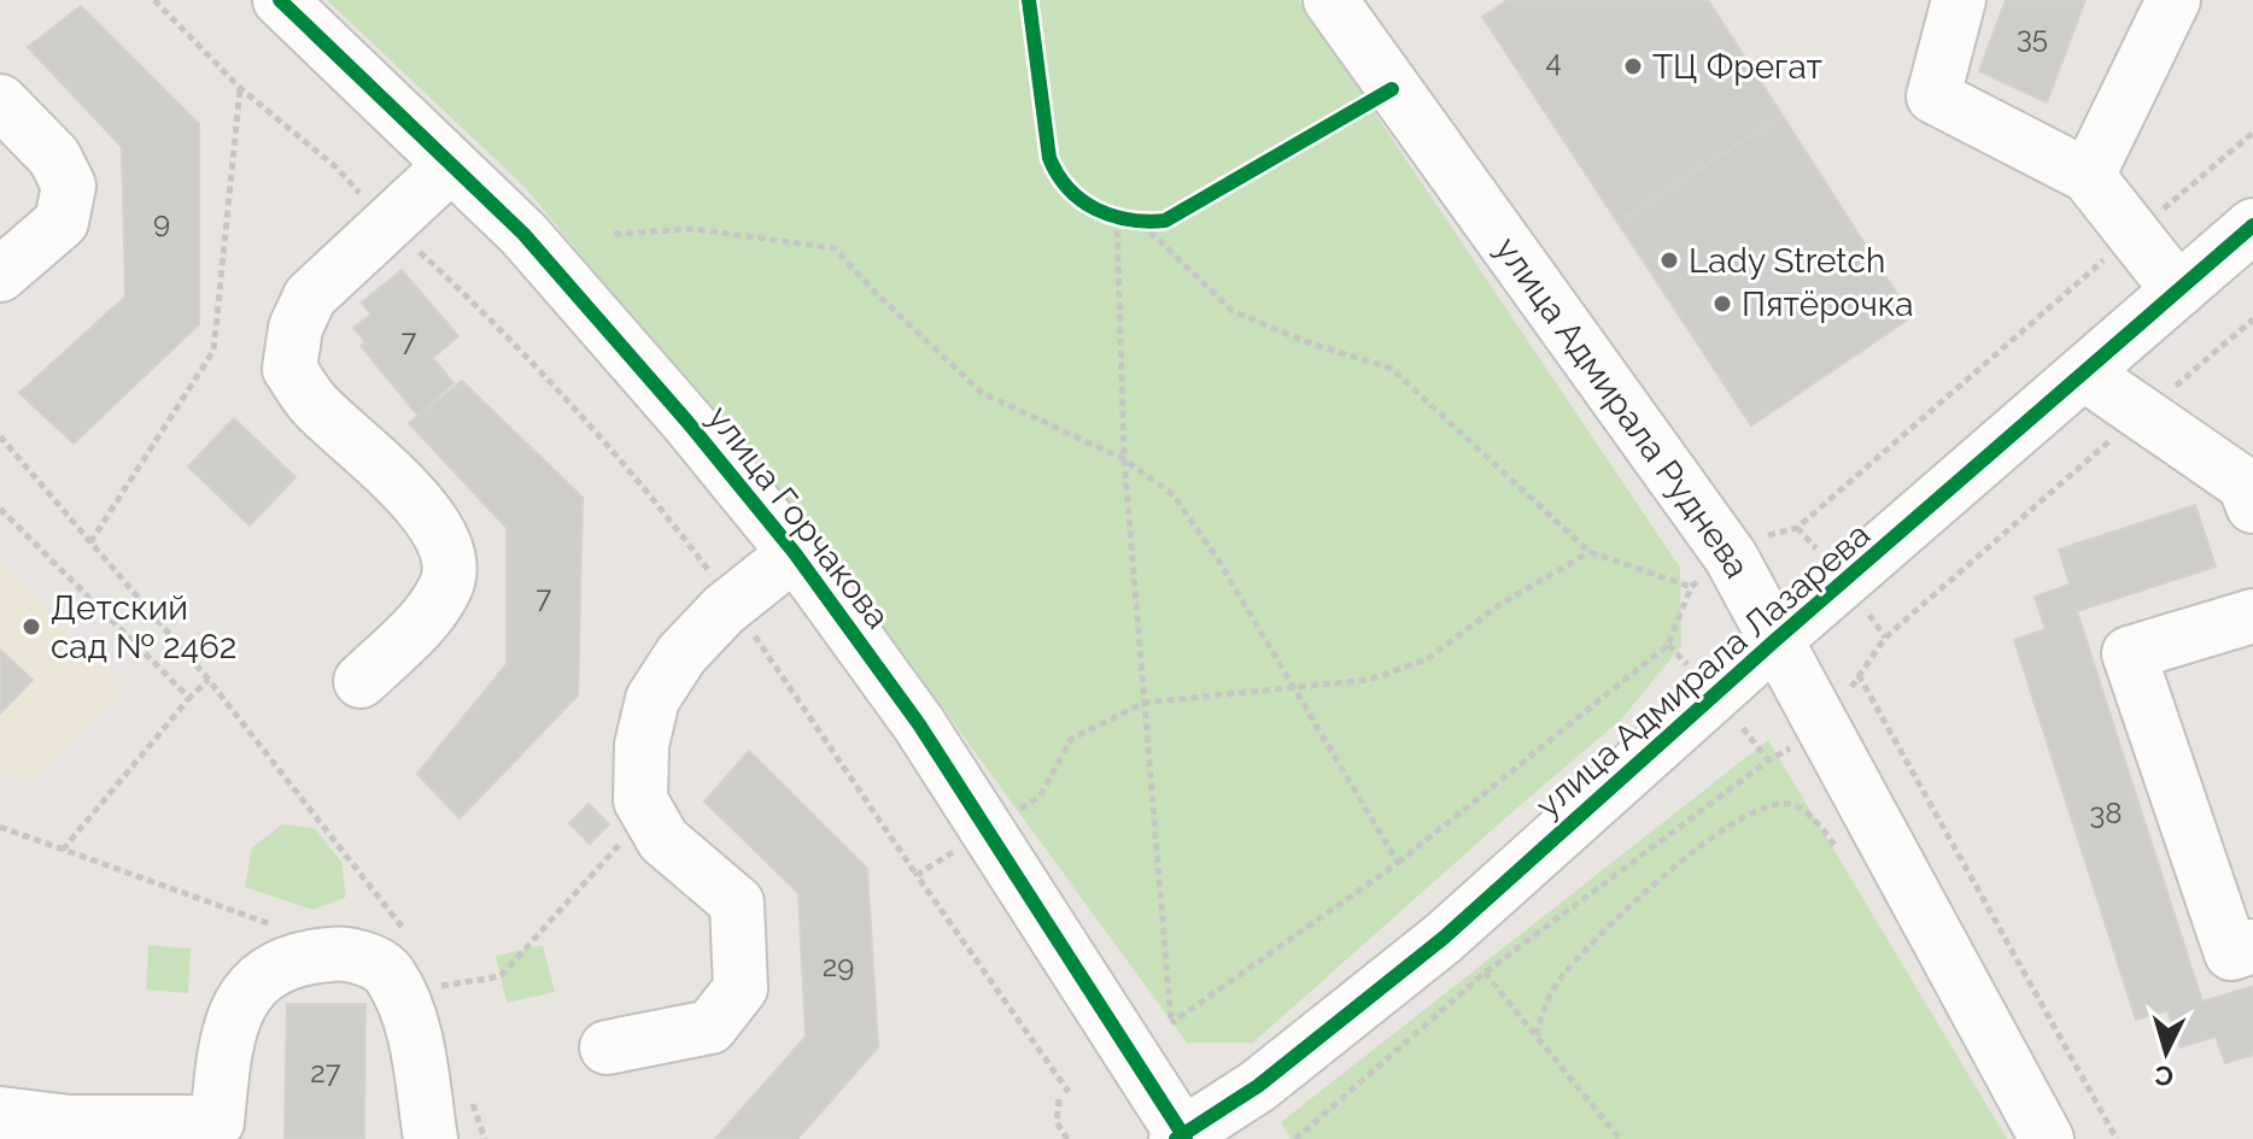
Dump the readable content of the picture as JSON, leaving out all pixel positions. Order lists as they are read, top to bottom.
{
  "streets": {
    "street": ["улица Адмирала Руднева", "улица Горчакова", "улица Адмирала Лазарева"]
  },
  "crossings": [
    ["улица Адмирала Руднева", "улица Адмирала Лазарева"],
    ["улица Горчакова", "улица Адмирала Лазарева"]
  ],
  "places": [
    "ТЦ Фрегат",
    "Lady Stretch",
    "Пятёрочка",
    "Детский сад № 2462"
  ],
  "house_numbers": [
    "35",
    "4",
    "9",
    "7",
    "7",
    "38",
    "29",
    "27"
  ],
  "north": "bottom"
}
